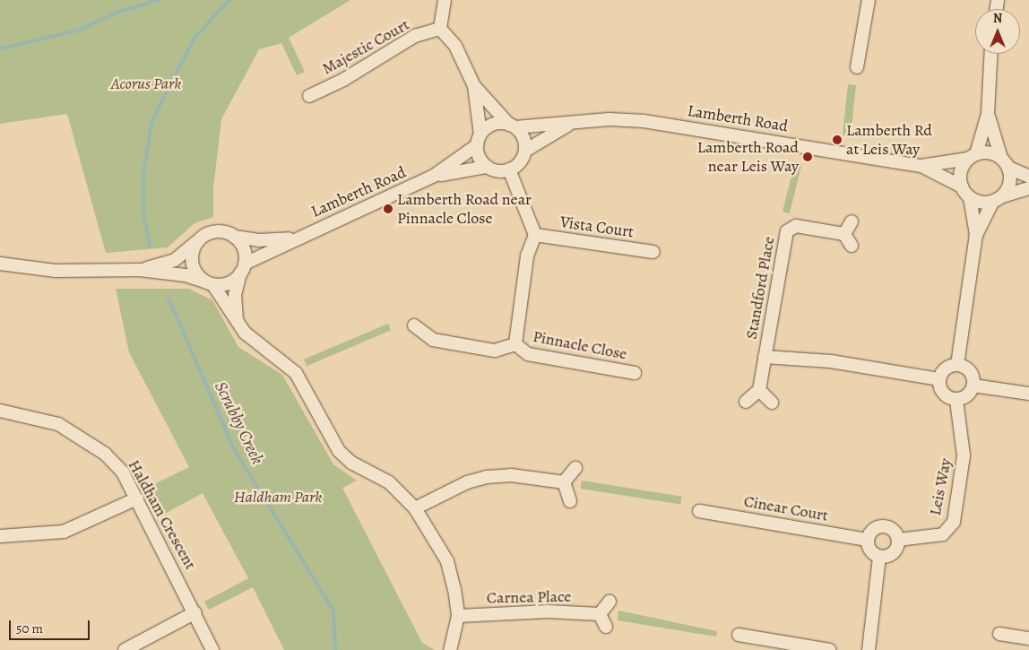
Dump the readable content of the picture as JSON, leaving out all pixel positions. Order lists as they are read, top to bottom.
{
  "streets": {
    "street": [
      "Majestic Court",
      "Lamberth Road",
      "Vista Court",
      "Standford Place",
      "Pinnacle Close",
      "Leis Way",
      "Cinear Court",
      "Haldham Crescent",
      "Carnea Place"
    ]
  },
  "crossings": [
    ["Vista Court", "Pinnacle Close"],
    ["Standford Place", "Leis Way"],
    ["Leis Way", "Cinear Court"]
  ],
  "water": ["Scrubby Creek"],
  "parks": ["Acorus Park", "Haldham Park"],
  "places": ["Lamberth Rd at Leis Way", "Lamberth Road near Leis Way", "Lamberth Road near Pinnacle Close"],
  "scale_bar": "50 m",
  "north": "top"
}
